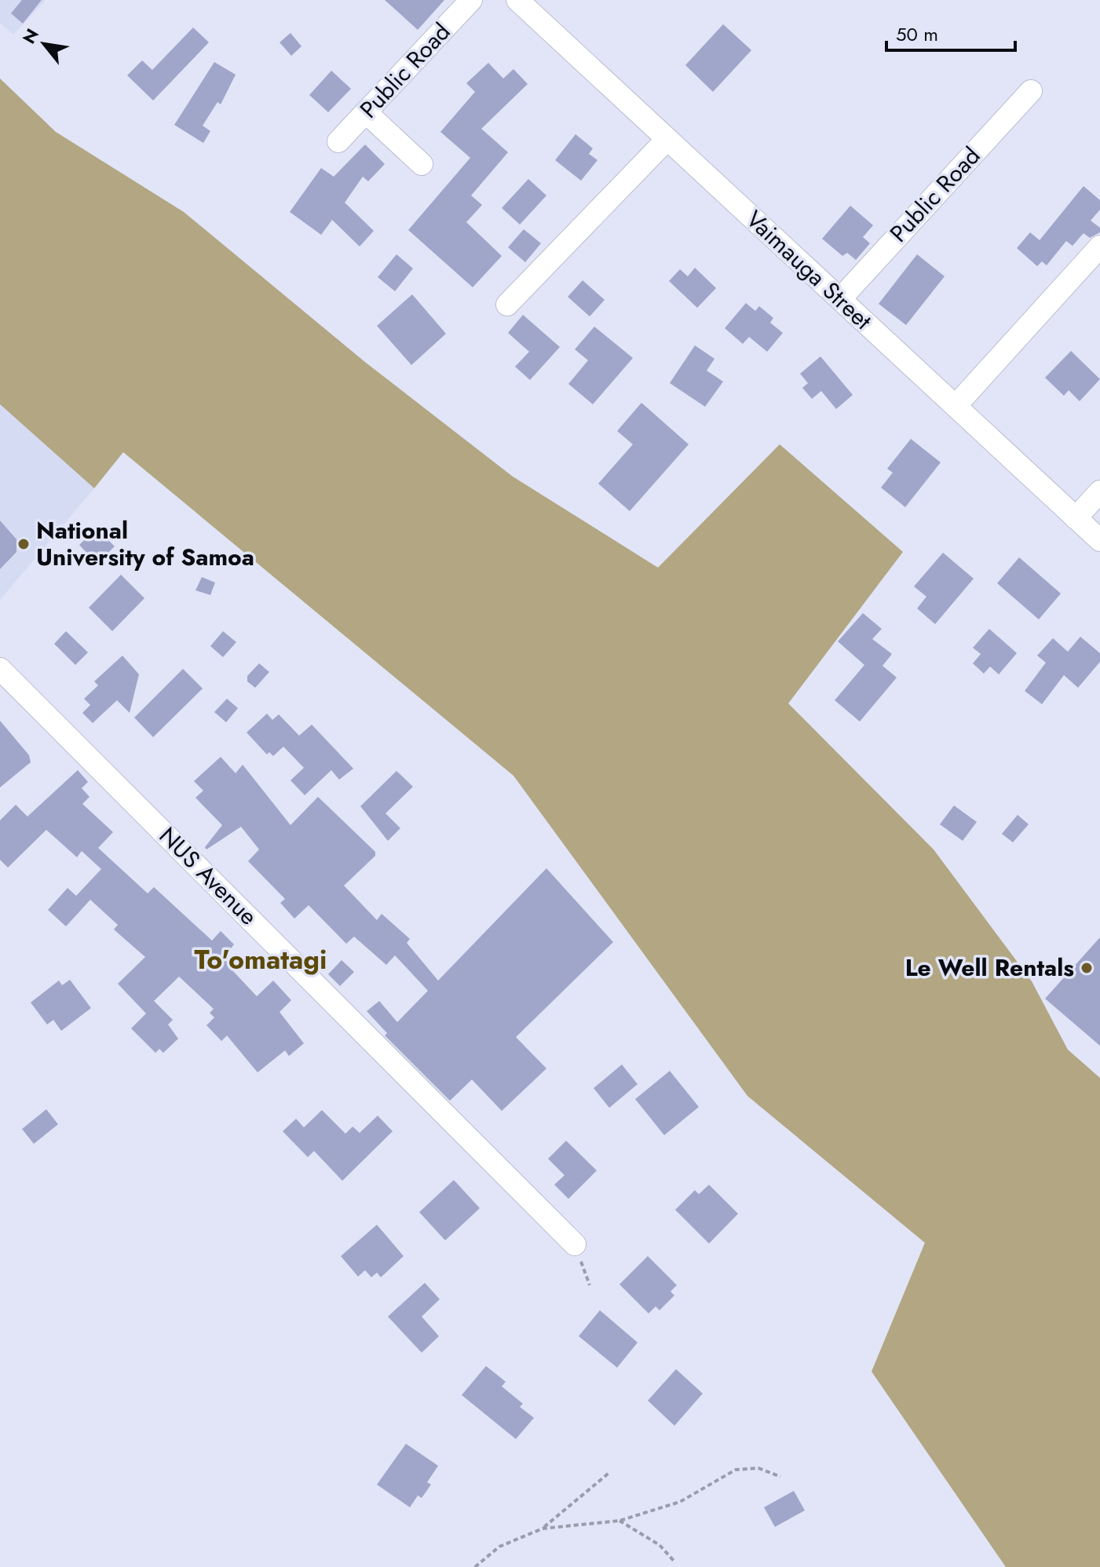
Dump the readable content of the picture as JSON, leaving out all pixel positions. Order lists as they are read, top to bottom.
{
  "streets": {
    "street": ["Public Road", "Vaimauga Street", "NUS Avenue"]
  },
  "crossings": [
    ["Public Road", "Vaimauga Street"]
  ],
  "districts": ["To'omatagi"],
  "places": ["National University of Samoa", "Le Well Rentals"],
  "scale_bar": "50 m",
  "north": "top left"
}
